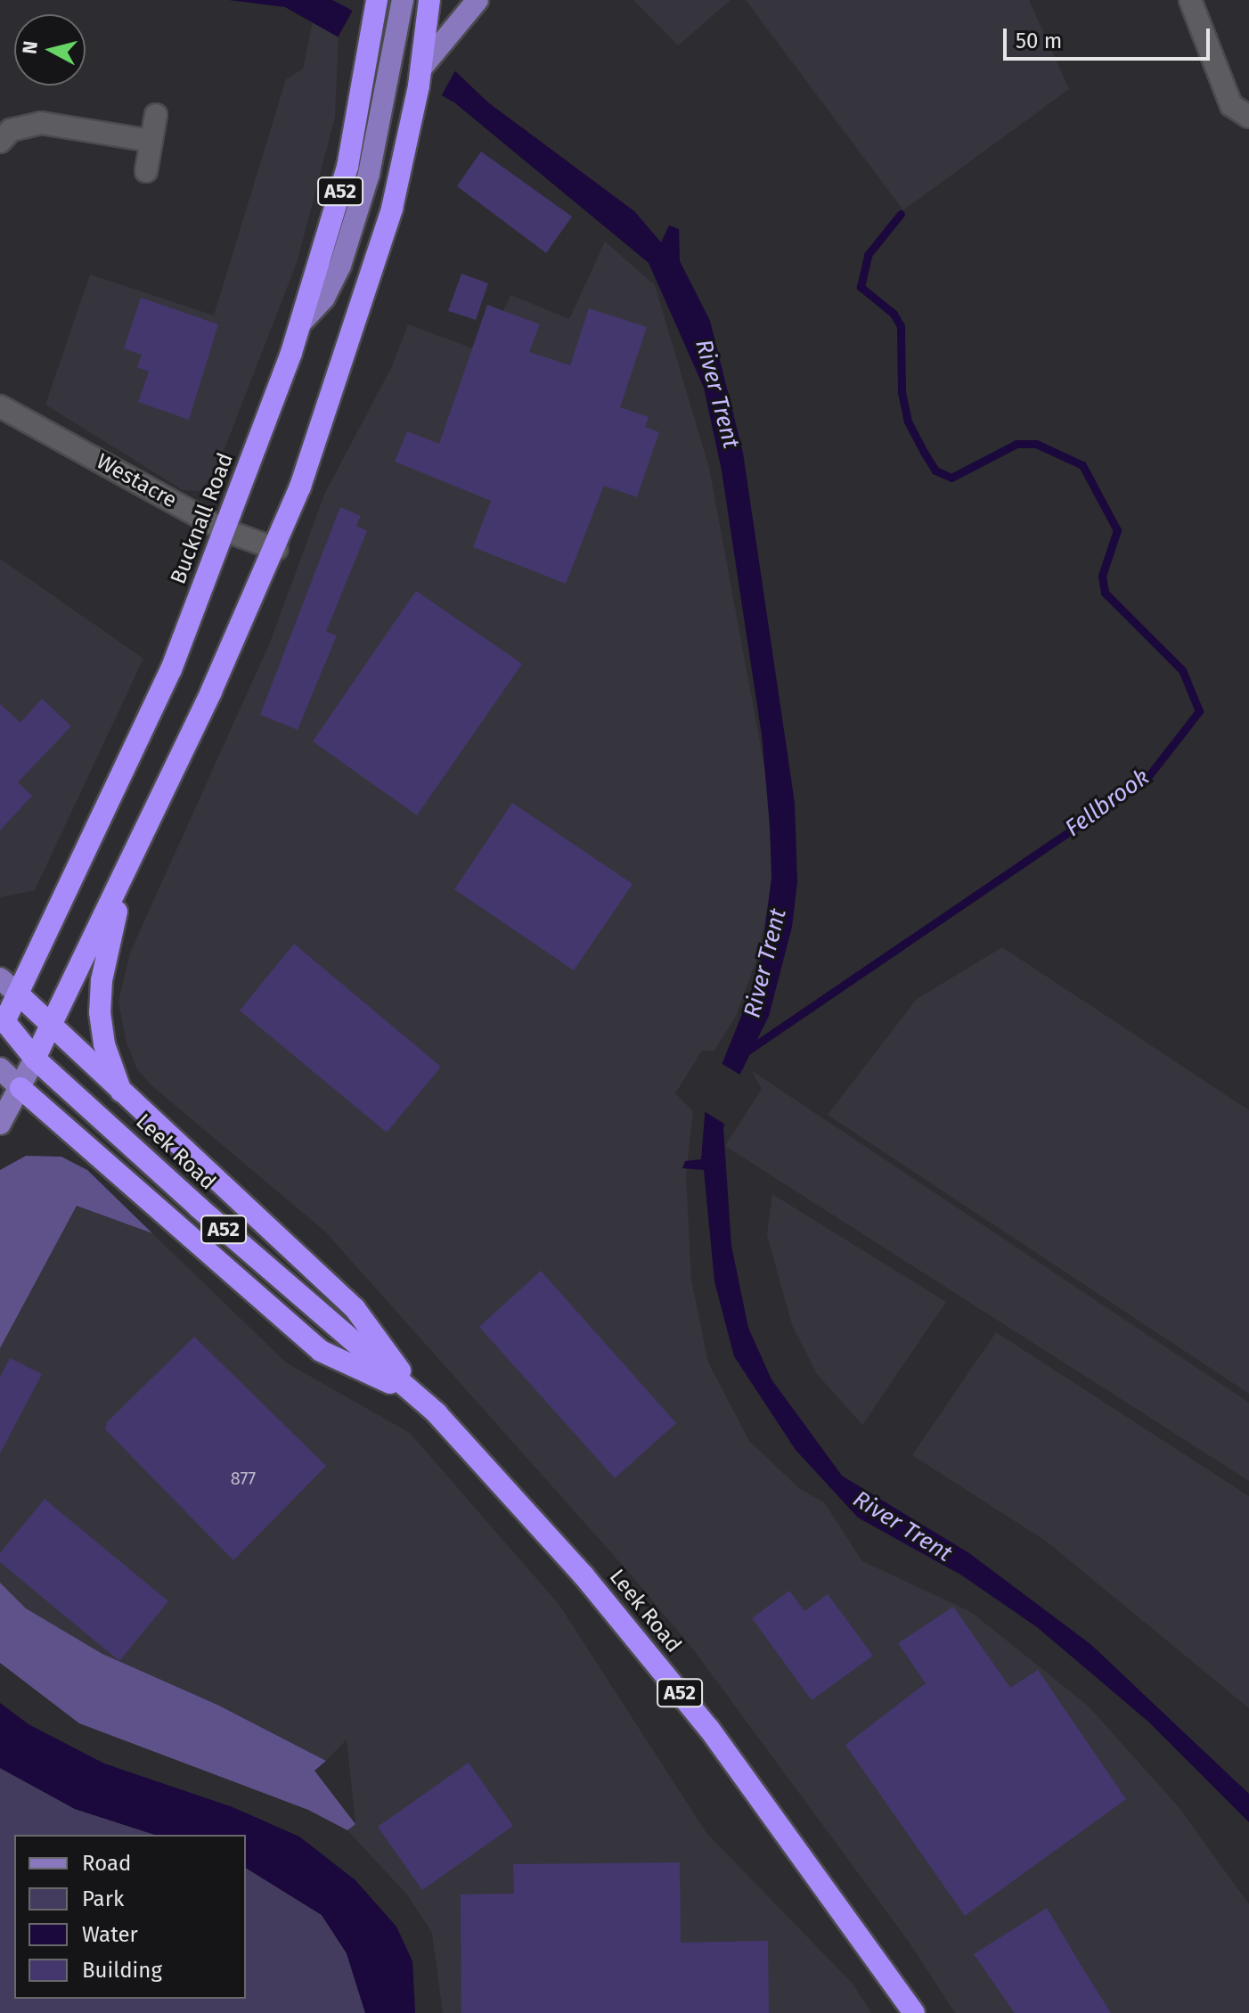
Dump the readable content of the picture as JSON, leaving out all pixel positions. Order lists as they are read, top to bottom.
{
  "streets": {
    "highway": ["A52", "Bucknall Road", "Leek Road"],
    "street": ["Westacre"]
  },
  "crossings": [
    ["A52", "Westacre"],
    ["A52", "Bucknall Road"],
    ["A52", "Leek Road"],
    ["Westacre", "Bucknall Road"],
    ["Bucknall Road", "Leek Road"]
  ],
  "water": ["River Trent", "Fellbrook"],
  "house_numbers": ["877"],
  "legend": [
    "Road",
    "Park",
    "Water",
    "Building"
  ],
  "scale_bar": "50 m",
  "north": "left"
}
